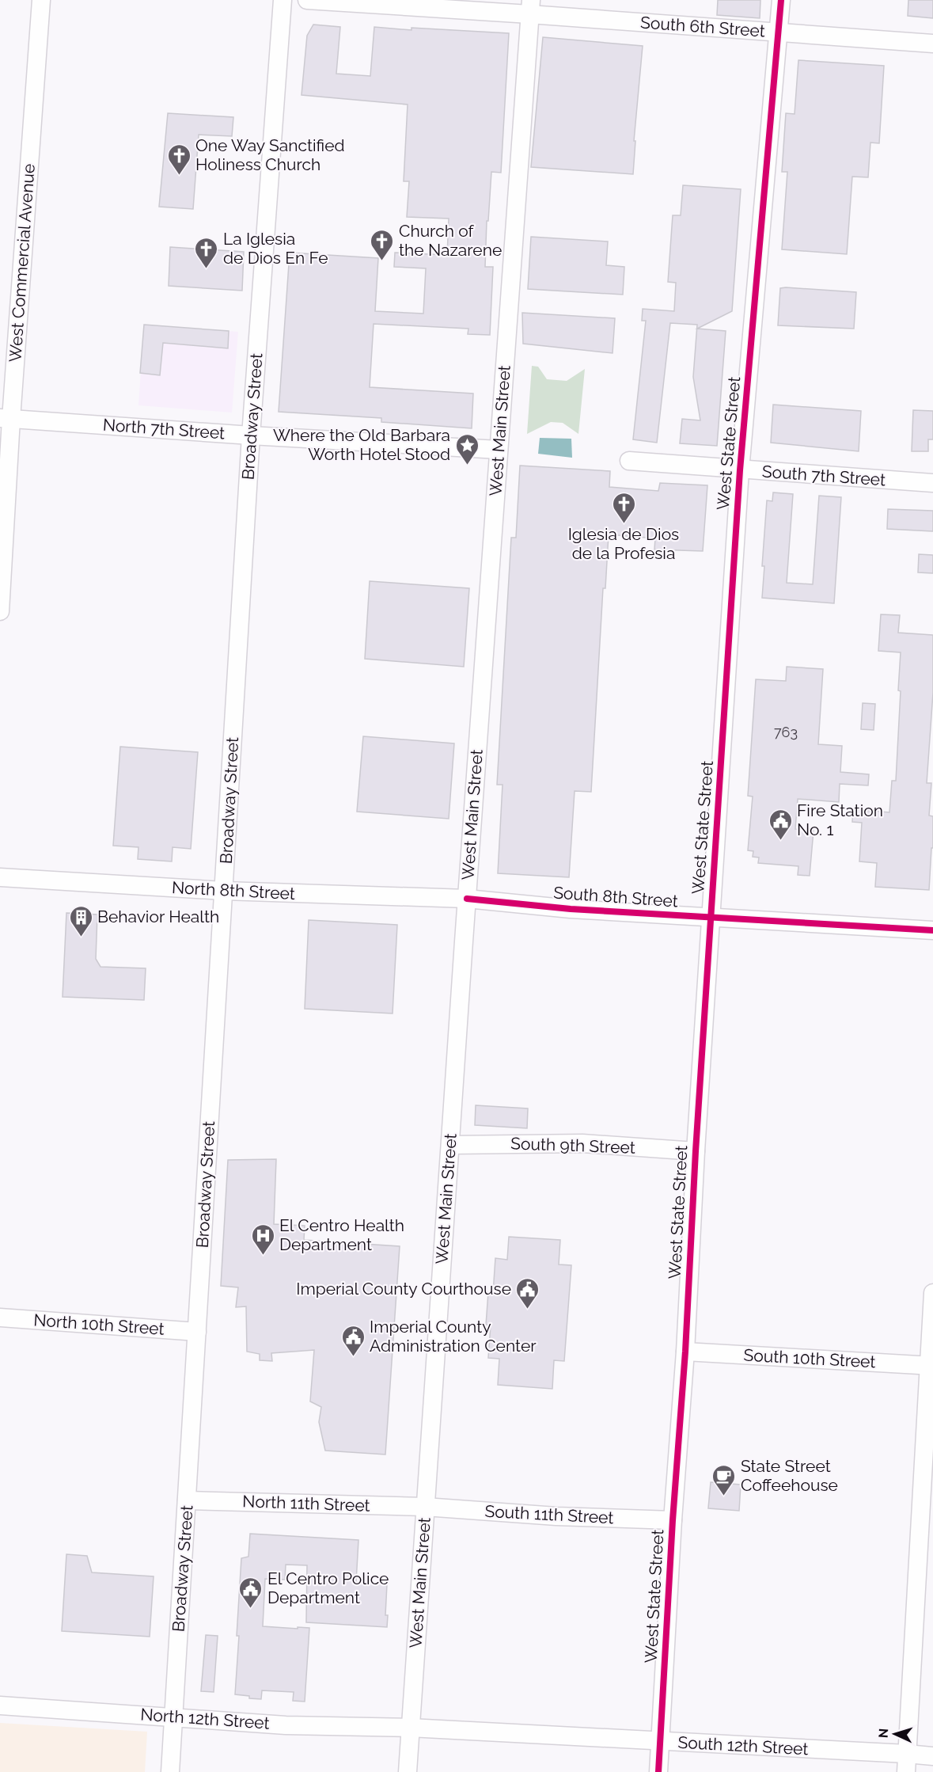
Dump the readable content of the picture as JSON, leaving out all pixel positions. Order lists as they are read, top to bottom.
{
  "streets": {
    "street": [
      "South 6th Street",
      "West Commercial Avenue",
      "Broadway Street",
      "North 7th Street",
      "West Main Street",
      "West State Street",
      "South 7th Street",
      "North 8th Street",
      "South 8th Street",
      "South 9th Street",
      "North 10th Street",
      "South 10th Street",
      "North 11th Street",
      "South 11th Street",
      "North 12th Street",
      "South 12th Street"
    ]
  },
  "crossings": [
    ["South 6th Street", "West Main Street"],
    ["South 6th Street", "West State Street"],
    ["West Commercial Avenue", "North 7th Street"],
    ["Broadway Street", "North 7th Street"],
    ["Broadway Street", "North 8th Street"],
    ["Broadway Street", "North 10th Street"],
    ["Broadway Street", "North 11th Street"],
    ["Broadway Street", "North 12th Street"],
    ["North 7th Street", "West Main Street"],
    ["West Main Street", "North 8th Street"],
    ["West Main Street", "South 8th Street"],
    ["West Main Street", "South 9th Street"],
    ["West Main Street", "North 11th Street"],
    ["West Main Street", "South 11th Street"],
    ["West Main Street", "North 12th Street"],
    ["West Main Street", "South 12th Street"],
    ["West State Street", "South 7th Street"],
    ["West State Street", "South 8th Street"],
    ["West State Street", "South 9th Street"],
    ["West State Street", "South 10th Street"],
    ["West State Street", "South 11th Street"],
    ["West State Street", "South 12th Street"],
    ["North 8th Street", "South 8th Street"],
    ["North 11th Street", "South 11th Street"],
    ["North 12th Street", "South 12th Street"]
  ],
  "places": {
    "church": [
      "One Way Sanctified Holiness Church",
      "Church of the Nazarene",
      "La Iglesia de Dios En Fe",
      "Iglesia de Dios de la Profesia"
    ],
    "place": ["Where the Old Barbara Worth Hotel Stood"],
    "public building": [
      "Fire Station No. 1",
      "Imperial County Courthouse",
      "Imperial County Administration Center",
      "El Centro Police Department"
    ],
    "building": ["Behavior Health"],
    "hospital": ["El Centro Health Department"],
    "cafe": ["State Street Coffeehouse"]
  },
  "house_numbers": ["763"],
  "north": "left"
}
